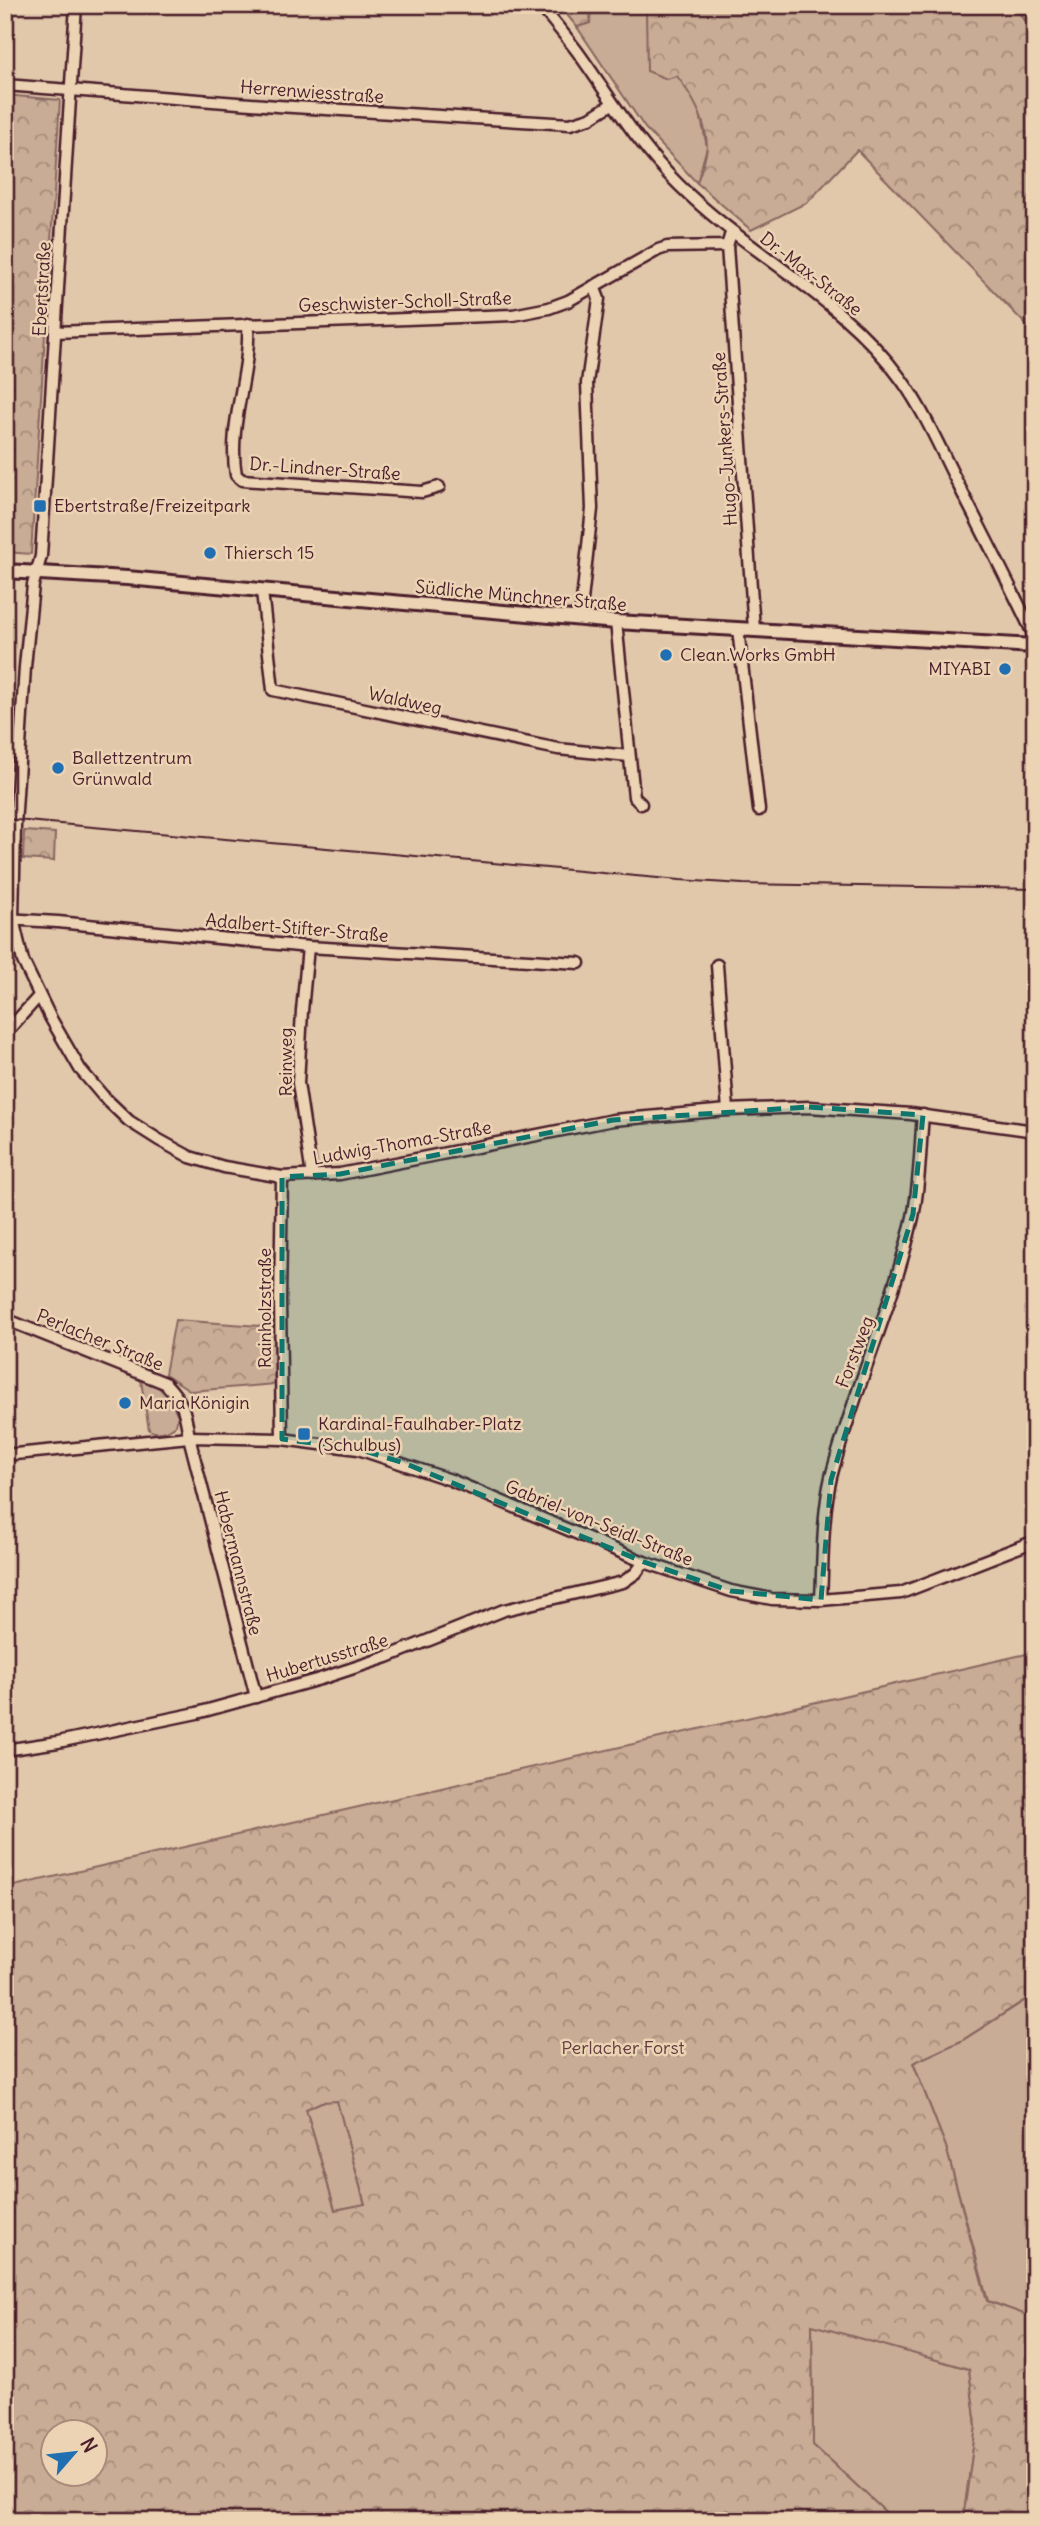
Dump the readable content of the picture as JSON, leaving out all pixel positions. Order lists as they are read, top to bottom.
{
  "streets": {
    "main road": ["Südliche Münchner Straße"],
    "street": [
      "Herrenwiesstraße",
      "Dr.-Max-Straße",
      "Ebertstraße",
      "Geschwister-Scholl-Straße",
      "Hugo-Junkers-Straße",
      "Dr.-Lindner-Straße",
      "Waldweg",
      "Adalbert-Stifter-Straße",
      "Reinweg",
      "Ludwig-Thoma-Straße",
      "Rainholzstraße",
      "Perlacher Straße",
      "Forstweg",
      "Gabriel-von-Seidl-Straße",
      "Habermannstraße",
      "Hubertusstraße"
    ]
  },
  "crossings": [
    ["Herrenwiesstraße", "Dr.-Max-Straße"],
    ["Herrenwiesstraße", "Ebertstraße"],
    ["Ebertstraße", "Geschwister-Scholl-Straße"],
    ["Ebertstraße", "Südliche Münchner Straße"],
    ["Ebertstraße", "Ludwig-Thoma-Straße"],
    ["Geschwister-Scholl-Straße", "Hugo-Junkers-Straße"],
    ["Geschwister-Scholl-Straße", "Dr.-Lindner-Straße"],
    ["Hugo-Junkers-Straße", "Südliche Münchner Straße"],
    ["Südliche Münchner Straße", "Waldweg"],
    ["Südliche Münchner Straße", "Ludwig-Thoma-Straße"],
    ["Adalbert-Stifter-Straße", "Reinweg"],
    ["Adalbert-Stifter-Straße", "Ludwig-Thoma-Straße"],
    ["Reinweg", "Ludwig-Thoma-Straße"],
    ["Ludwig-Thoma-Straße", "Rainholzstraße"],
    ["Ludwig-Thoma-Straße", "Forstweg"],
    ["Rainholzstraße", "Gabriel-von-Seidl-Straße"],
    ["Perlacher Straße", "Gabriel-von-Seidl-Straße"],
    ["Perlacher Straße", "Habermannstraße"],
    ["Forstweg", "Gabriel-von-Seidl-Straße"],
    ["Gabriel-von-Seidl-Straße", "Habermannstraße"],
    ["Gabriel-von-Seidl-Straße", "Hubertusstraße"],
    ["Habermannstraße", "Hubertusstraße"]
  ],
  "parks": ["Perlacher Forst"],
  "places": {
    "transit": ["Ebertstraße/Freizeitpark", "Kardinal-Faulhaber-Platz (Schulbus)"],
    "other": [
      "Thiersch 15",
      "Clean.Works GmbH",
      "MIYABI",
      "Ballettzentrum Grünwald",
      "Maria Königin"
    ]
  },
  "north": "top right"
}
